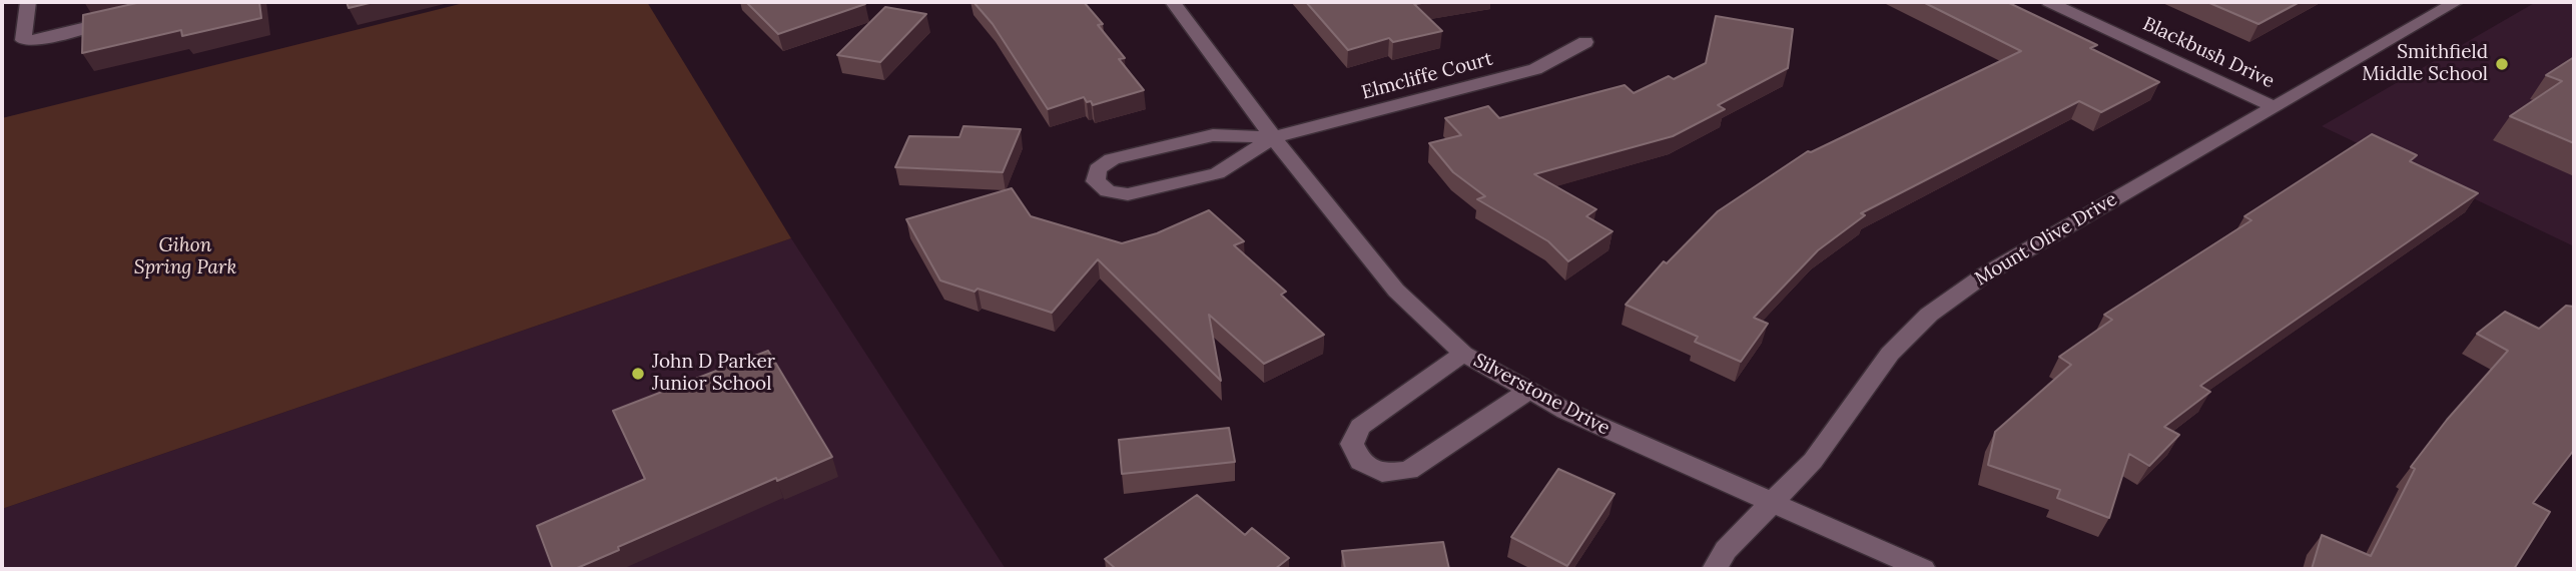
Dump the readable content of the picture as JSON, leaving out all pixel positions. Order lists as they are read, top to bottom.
{
  "streets": {
    "street": [
      "Blackbush Drive",
      "Elmcliffe Court",
      "Mount Olive Drive",
      "Silverstone Drive"
    ]
  },
  "crossings": [
    ["Blackbush Drive", "Mount Olive Drive"],
    ["Elmcliffe Court", "Silverstone Drive"],
    ["Mount Olive Drive", "Silverstone Drive"]
  ],
  "parks": ["Gihon Spring Park"],
  "places": ["Smithfield Middle School", "John D Parker Junior School"]
}
